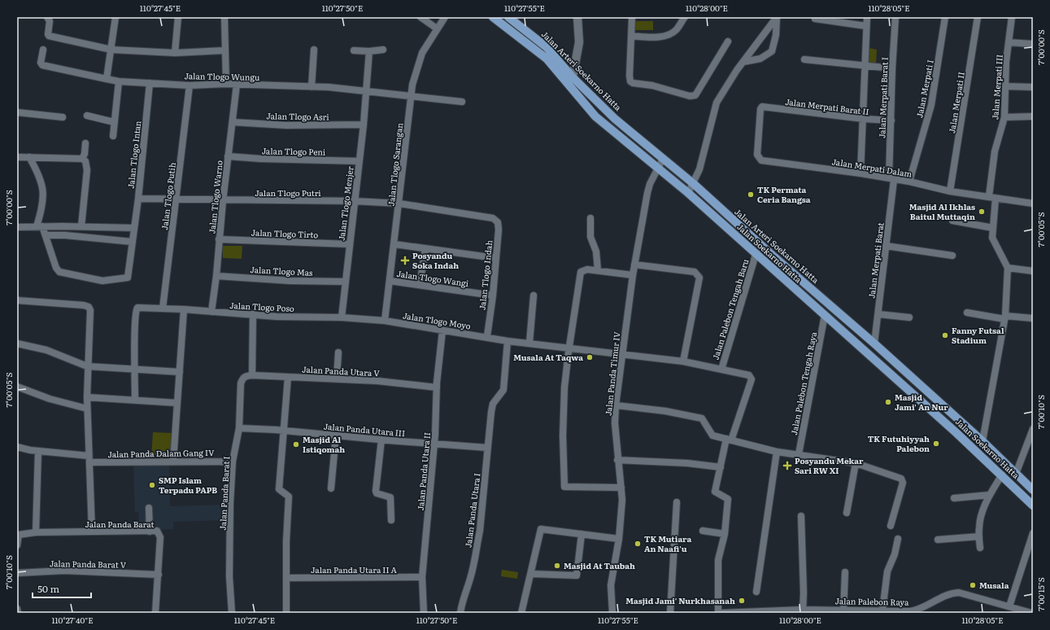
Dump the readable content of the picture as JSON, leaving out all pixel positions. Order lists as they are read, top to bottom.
{
  "streets": {
    "main road": ["Jalan Arteri Soekarno Hatta", "Jalan Soekarno Hatta"],
    "street": [
      "Jalan Tlogo Wungu",
      "Jalan Merpati III",
      "Jalan Merpati I",
      "Jalan Merpati Barat I",
      "Jalan Merpati II",
      "Jalan Merpati Barat II",
      "Jalan Tlogo Asri",
      "Jalan Tlogo Peni",
      "Jalan Tlogo Intan",
      "Jalan Tlogo Sarangan",
      "Jalan Merpati Dalam",
      "Jalan Tlogo Putri",
      "Jalan Tlogo Putih",
      "Jalan Tlogo Warno",
      "Jalan Tlogo Menjer",
      "Jalan Tlogo Tirto",
      "Jalan Merpati Barat",
      "Jalan Tlogo Mas",
      "Jalan Tlogo Indah",
      "Jalan Tlogo Wangi",
      "Jalan Tlogo Poso",
      "Jalan Palebon Tengah Baru",
      "Jalan Tlogo Moyo",
      "Jalan Panda Utara V",
      "Jalan Panda Timur IV",
      "Jalan Palebon Tengah Raya",
      "Jalan Panda Utara III",
      "Jalan Panda Dalam Gang IV",
      "Jalan Panda Utara II",
      "Jalan Panda Barat I",
      "Jalan Panda Utara I",
      "Jalan Panda Barat",
      "Jalan Panda Barat V",
      "Jalan Panda Utara II A",
      "Jalan Palebon Raya"
    ]
  },
  "crossings": [
    ["Jalan Arteri Soekarno Hatta", "Jalan Merpati Barat"],
    ["Jalan Arteri Soekarno Hatta", "Jalan Panda Timur IV"],
    ["Jalan Tlogo Wungu", "Jalan Tlogo Intan"],
    ["Jalan Tlogo Wungu", "Jalan Tlogo Sarangan"],
    ["Jalan Tlogo Wungu", "Jalan Tlogo Putih"],
    ["Jalan Tlogo Wungu", "Jalan Tlogo Warno"],
    ["Jalan Tlogo Wungu", "Jalan Tlogo Menjer"],
    ["Jalan Merpati III", "Jalan Merpati Dalam"],
    ["Jalan Merpati I", "Jalan Merpati Dalam"],
    ["Jalan Merpati Barat I", "Jalan Merpati Barat II"],
    ["Jalan Merpati Barat I", "Jalan Merpati Dalam"],
    ["Jalan Merpati Barat I", "Jalan Merpati Barat"],
    ["Jalan Merpati II", "Jalan Merpati Dalam"],
    ["Jalan Merpati Barat II", "Jalan Merpati Dalam"],
    ["Jalan Tlogo Asri", "Jalan Tlogo Warno"],
    ["Jalan Tlogo Asri", "Jalan Tlogo Menjer"],
    ["Jalan Tlogo Peni", "Jalan Tlogo Warno"],
    ["Jalan Tlogo Peni", "Jalan Tlogo Menjer"],
    ["Jalan Tlogo Intan", "Jalan Tlogo Putri"],
    ["Jalan Tlogo Sarangan", "Jalan Tlogo Putri"],
    ["Jalan Tlogo Sarangan", "Jalan Tlogo Wangi"],
    ["Jalan Tlogo Sarangan", "Jalan Tlogo Poso"],
    ["Jalan Tlogo Sarangan", "Jalan Tlogo Moyo"],
    ["Jalan Merpati Dalam", "Jalan Merpati Barat"],
    ["Jalan Tlogo Putri", "Jalan Tlogo Putih"],
    ["Jalan Tlogo Putri", "Jalan Tlogo Warno"],
    ["Jalan Tlogo Putri", "Jalan Tlogo Menjer"],
    ["Jalan Tlogo Putri", "Jalan Tlogo Indah"],
    ["Jalan Tlogo Putih", "Jalan Tlogo Poso"],
    ["Jalan Tlogo Warno", "Jalan Tlogo Tirto"],
    ["Jalan Tlogo Warno", "Jalan Tlogo Mas"],
    ["Jalan Tlogo Warno", "Jalan Tlogo Poso"],
    ["Jalan Tlogo Menjer", "Jalan Tlogo Tirto"],
    ["Jalan Tlogo Menjer", "Jalan Tlogo Mas"],
    ["Jalan Tlogo Menjer", "Jalan Tlogo Poso"],
    ["Jalan Soekarno Hatta", "Jalan Palebon Tengah Baru"],
    ["Jalan Soekarno Hatta", "Jalan Panda Timur IV"],
    ["Jalan Soekarno Hatta", "Jalan Palebon Tengah Raya"],
    ["Jalan Tlogo Indah", "Jalan Tlogo Wangi"],
    ["Jalan Tlogo Indah", "Jalan Tlogo Moyo"],
    ["Jalan Tlogo Poso", "Jalan Tlogo Moyo"],
    ["Jalan Palebon Tengah Baru", "Jalan Tlogo Moyo"],
    ["Jalan Tlogo Moyo", "Jalan Panda Timur IV"],
    ["Jalan Tlogo Moyo", "Jalan Panda Utara II"],
    ["Jalan Tlogo Moyo", "Jalan Panda Utara I"],
    ["Jalan Panda Utara V", "Jalan Panda Utara II"],
    ["Jalan Panda Utara V", "Jalan Panda Barat I"],
    ["Jalan Panda Utara III", "Jalan Panda Utara II"],
    ["Jalan Panda Utara III", "Jalan Panda Barat I"],
    ["Jalan Panda Utara III", "Jalan Panda Utara I"],
    ["Jalan Panda Dalam Gang IV", "Jalan Panda Barat I"],
    ["Jalan Panda Utara II", "Jalan Panda Utara II A"],
    ["Jalan Panda Barat", "Jalan Panda Barat V"]
  ],
  "places": {
    "other": [
      "TK Permata Ceria Bangsa",
      "Masjid Al Ikhlas Baitul Muttaqin",
      "Fanny Futsal Stadium",
      "Musala At Taqwa",
      "Masjid Jami' An Nur",
      "TK Futuhiyyah Palebon",
      "Masjid Al Istiqomah",
      "SMP Islam Terpadu PAPB",
      "TK Mutiara An Naafi'u",
      "Masjid At Taubah",
      "Musala",
      "Masjid Jami' Nurkhasanah"
    ],
    "health": ["Posyandu Soka Indah", "Posyandu Mekar Sari RW XI"]
  },
  "scale_bar": "50 m",
  "coordinates": [
    "110°27'45\"E",
    "110°27'50\"E",
    "110°27'55\"E",
    "110°28'00\"E",
    "110°28'05\"E",
    "7°00'00\"S",
    "7°00'05\"S",
    "7°00'10\"S",
    "7°00'15\"S",
    "110°27'40\"E"
  ]
}
